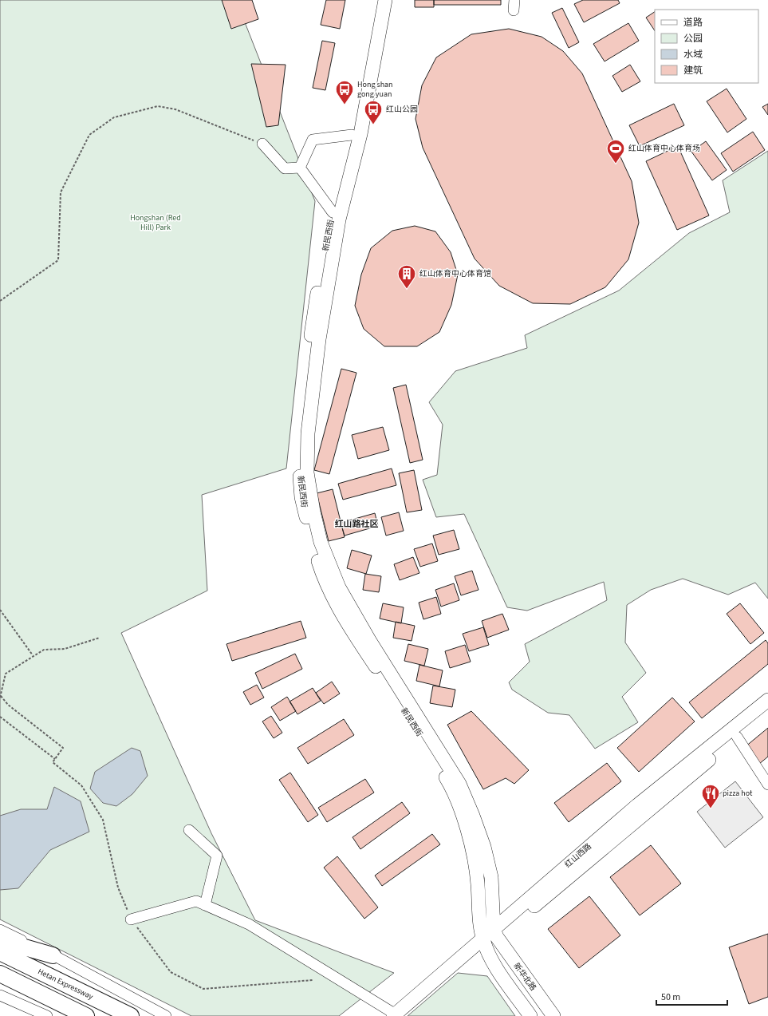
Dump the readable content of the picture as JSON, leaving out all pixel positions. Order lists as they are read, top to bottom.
{
  "streets": {
    "highway": ["Hetan Expressway"],
    "main road": ["新民西街", "红山西路", "新华北路"]
  },
  "crossings": [
    ["新民西街", "红山西路"],
    ["新民西街", "新华北路"],
    ["红山西路", "新华北路"]
  ],
  "districts": ["红山路社区"],
  "parks": ["Hongshan (Red Hill) Park"],
  "places": {
    "bus stop": ["Hong shan gong yuan", "红山公园"],
    "sports": ["红山体育中心体育场"],
    "building": ["红山体育中心体育馆"],
    "restaurant": ["pizza hot"]
  },
  "legend": [
    "道路",
    "公园",
    "水域",
    "建筑"
  ],
  "scale_bar": "50 m"
}
